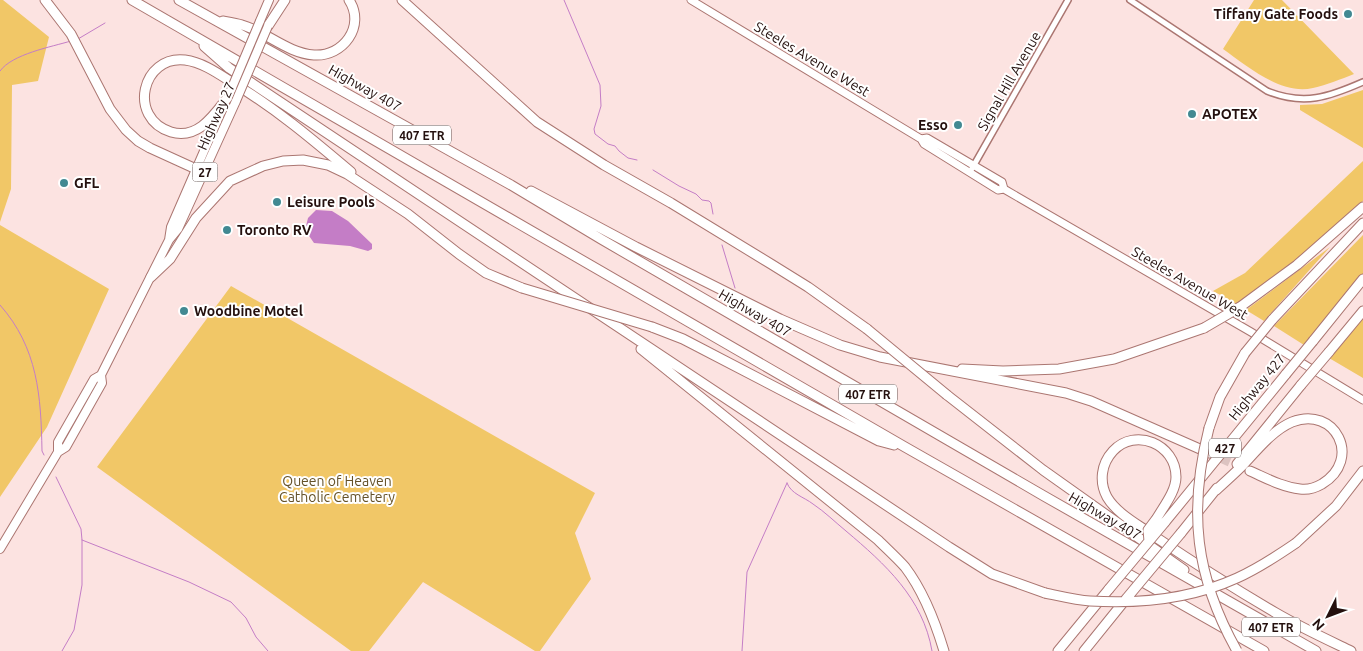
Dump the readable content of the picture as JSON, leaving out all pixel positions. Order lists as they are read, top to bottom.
{
  "streets": {
    "highway": [
      "Highway 407",
      "407 ETR",
      "Highway 427",
      "427"
    ],
    "main road": ["Steeles Avenue West", "Highway 27", "27"],
    "street": ["Signal Hill Avenue"]
  },
  "crossings": [
    ["Steeles Avenue West", "Signal Hill Avenue"]
  ],
  "parks": ["Queen of Heaven Catholic Cemetery"],
  "places": [
    "Tiffany Gate Foods",
    "APOTEX",
    "Esso",
    "GFL",
    "Leisure Pools",
    "Toronto RV",
    "Woodbine Motel"
  ],
  "north": "bottom left"
}
